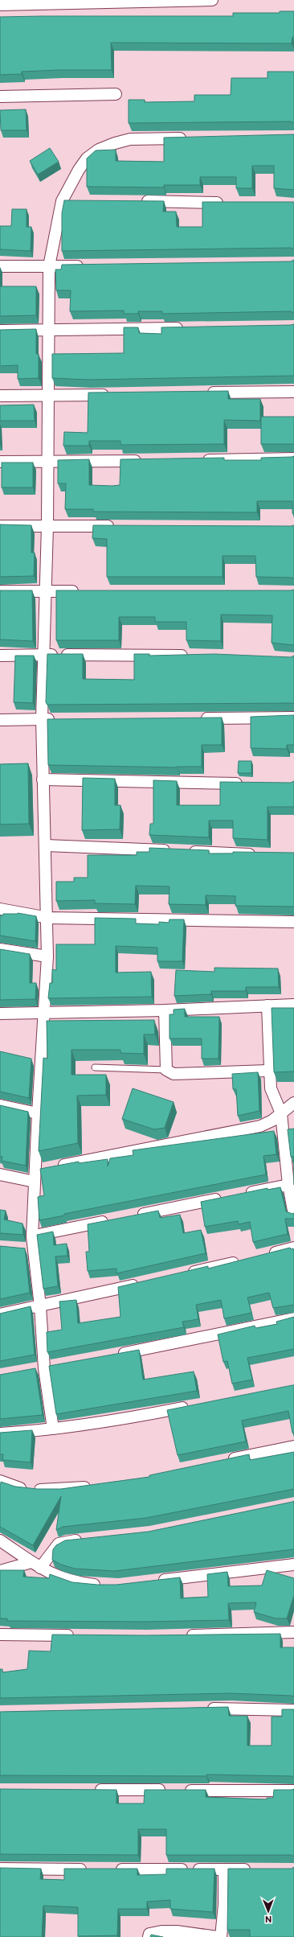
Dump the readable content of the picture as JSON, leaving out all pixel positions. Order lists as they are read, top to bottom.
{
  "north": "bottom"
}
